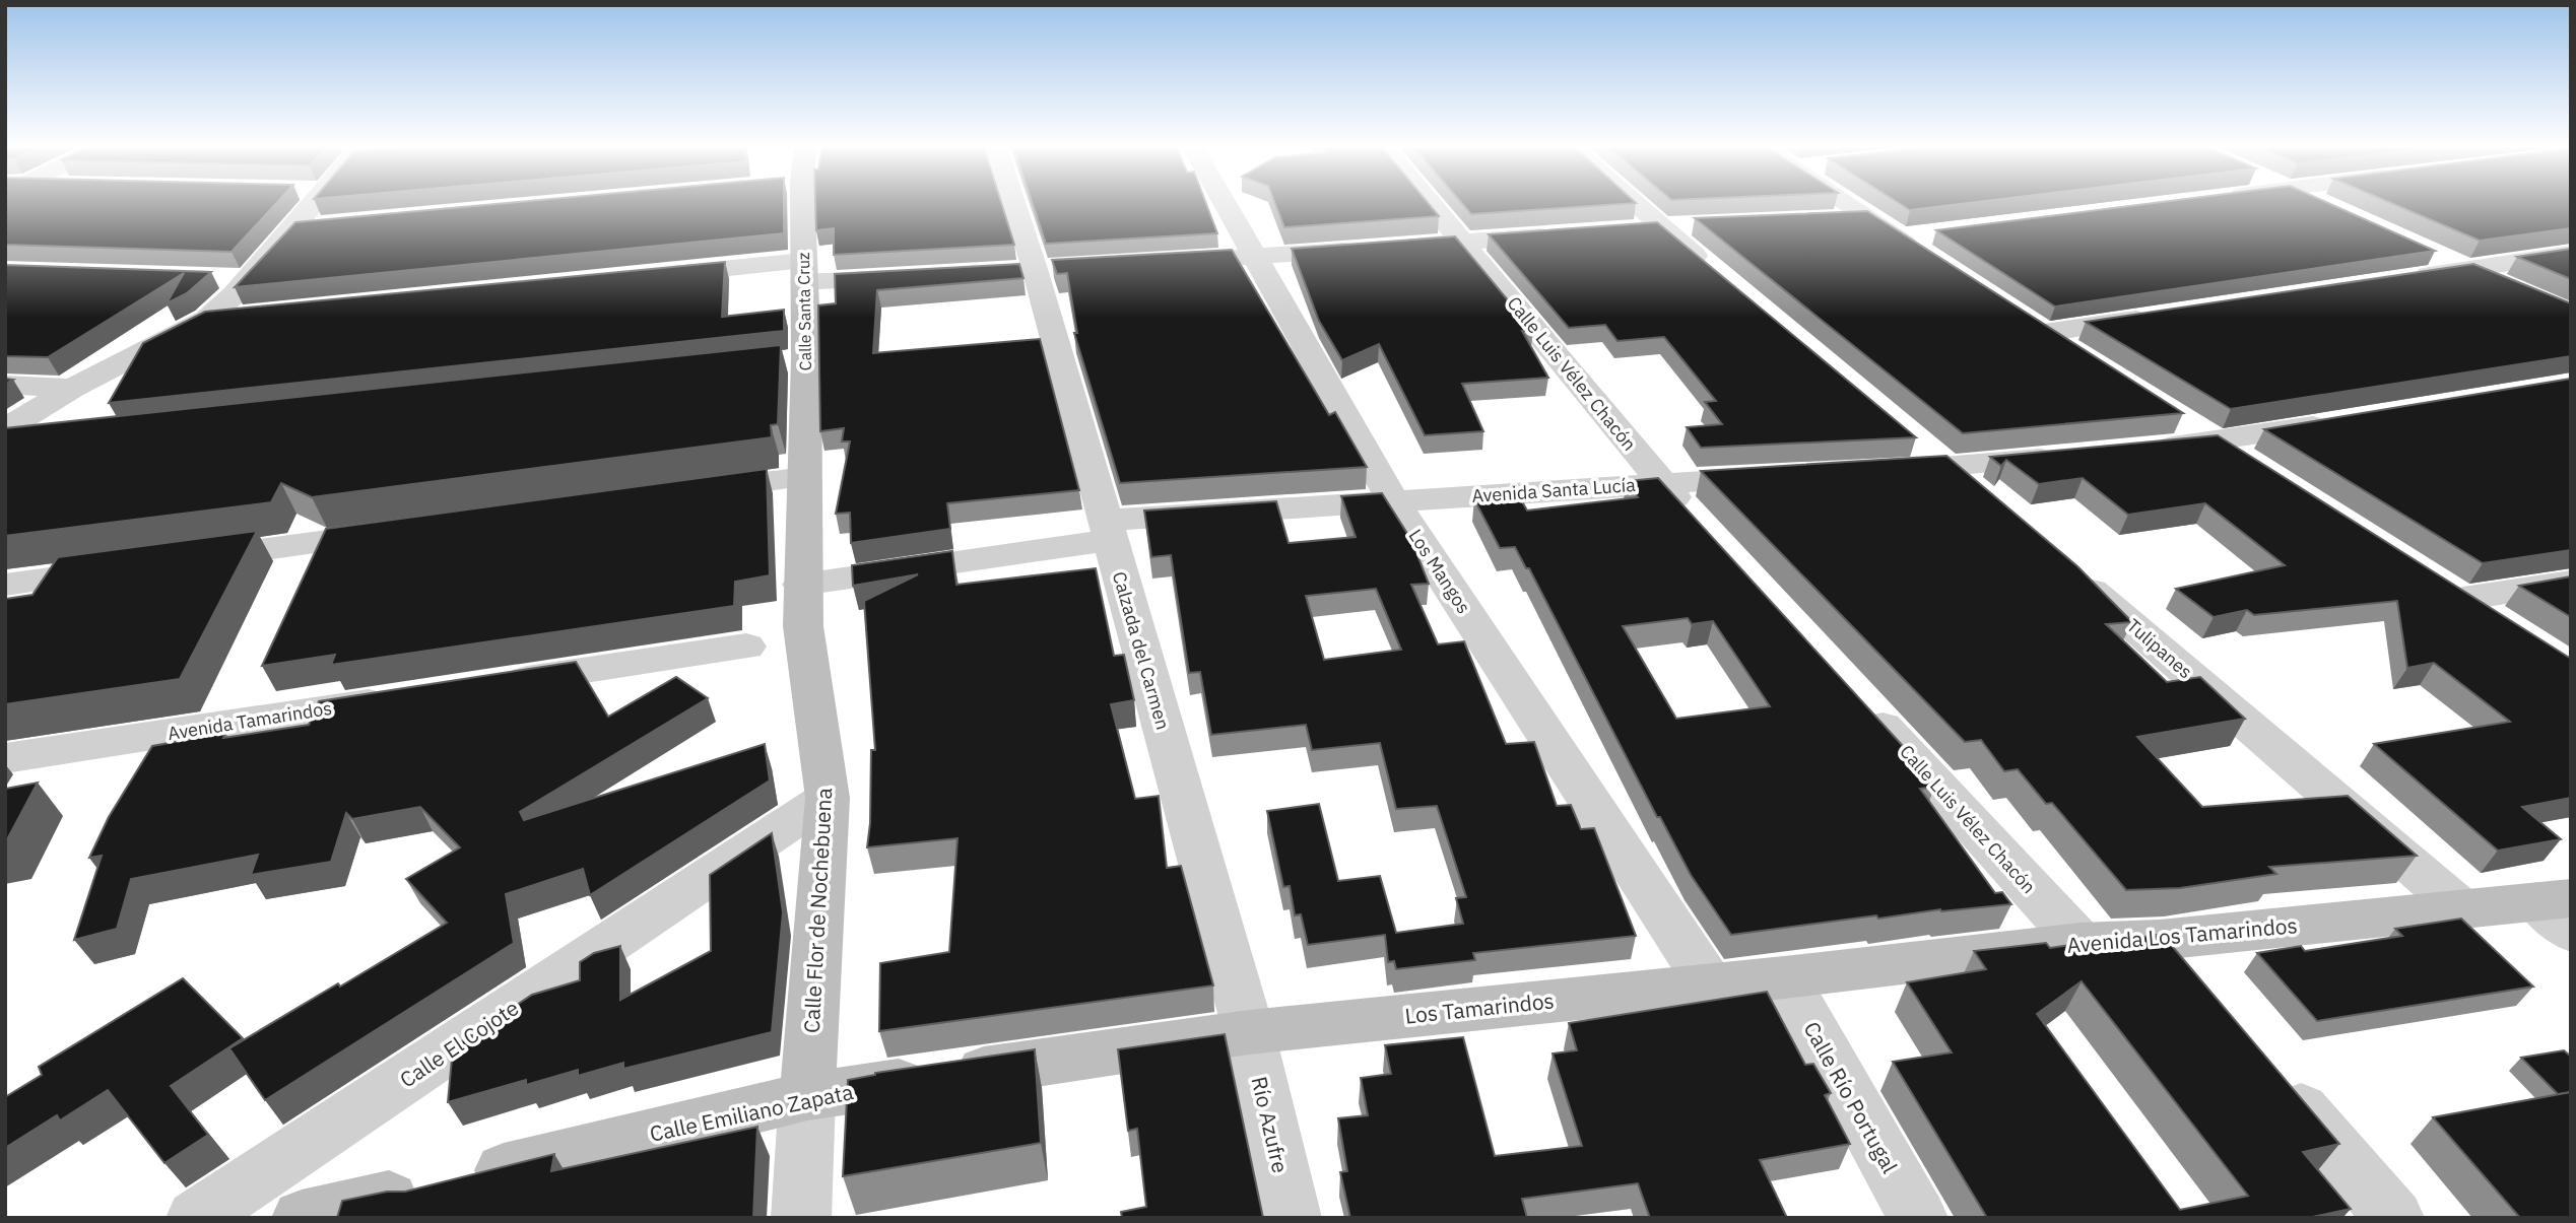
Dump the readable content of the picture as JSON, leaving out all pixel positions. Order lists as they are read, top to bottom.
{
  "streets": {
    "street": [
      "Calle Santa Cruz",
      "Calle Luis Vélez Chacón",
      "Avenida Santa Lucía",
      "Los Mangos",
      "Tulipanes",
      "Calzada del Carmen",
      "Avenida Tamarindos",
      "Calle Flor de Nochebuena",
      "Avenida Los Tamarindos",
      "Los Tamarindos",
      "Calle El Cojote",
      "Calle Río Portugal",
      "Calle Emiliano Zapata",
      "Río Azufre"
    ]
  },
  "crossings": [
    ["Calle Santa Cruz", "Calle Flor de Nochebuena"],
    ["Calle Luis Vélez Chacón", "Avenida Santa Lucía"],
    ["Calle Luis Vélez Chacón", "Avenida Los Tamarindos"],
    ["Avenida Santa Lucía", "Los Mangos"],
    ["Avenida Santa Lucía", "Calzada del Carmen"],
    ["Avenida Santa Lucía", "Calle Flor de Nochebuena"],
    ["Los Mangos", "Avenida Los Tamarindos"],
    ["Los Mangos", "Los Tamarindos"],
    ["Tulipanes", "Avenida Los Tamarindos"],
    ["Calzada del Carmen", "Los Tamarindos"],
    ["Calzada del Carmen", "Calle Emiliano Zapata"],
    ["Calzada del Carmen", "Río Azufre"],
    ["Calle Flor de Nochebuena", "Calle El Cojote"],
    ["Calle Flor de Nochebuena", "Calle Emiliano Zapata"],
    ["Avenida Los Tamarindos", "Los Tamarindos"],
    ["Avenida Los Tamarindos", "Calle Río Portugal"],
    ["Los Tamarindos", "Calle Emiliano Zapata"],
    ["Los Tamarindos", "Río Azufre"],
    ["Calle Emiliano Zapata", "Río Azufre"]
  ]
}
